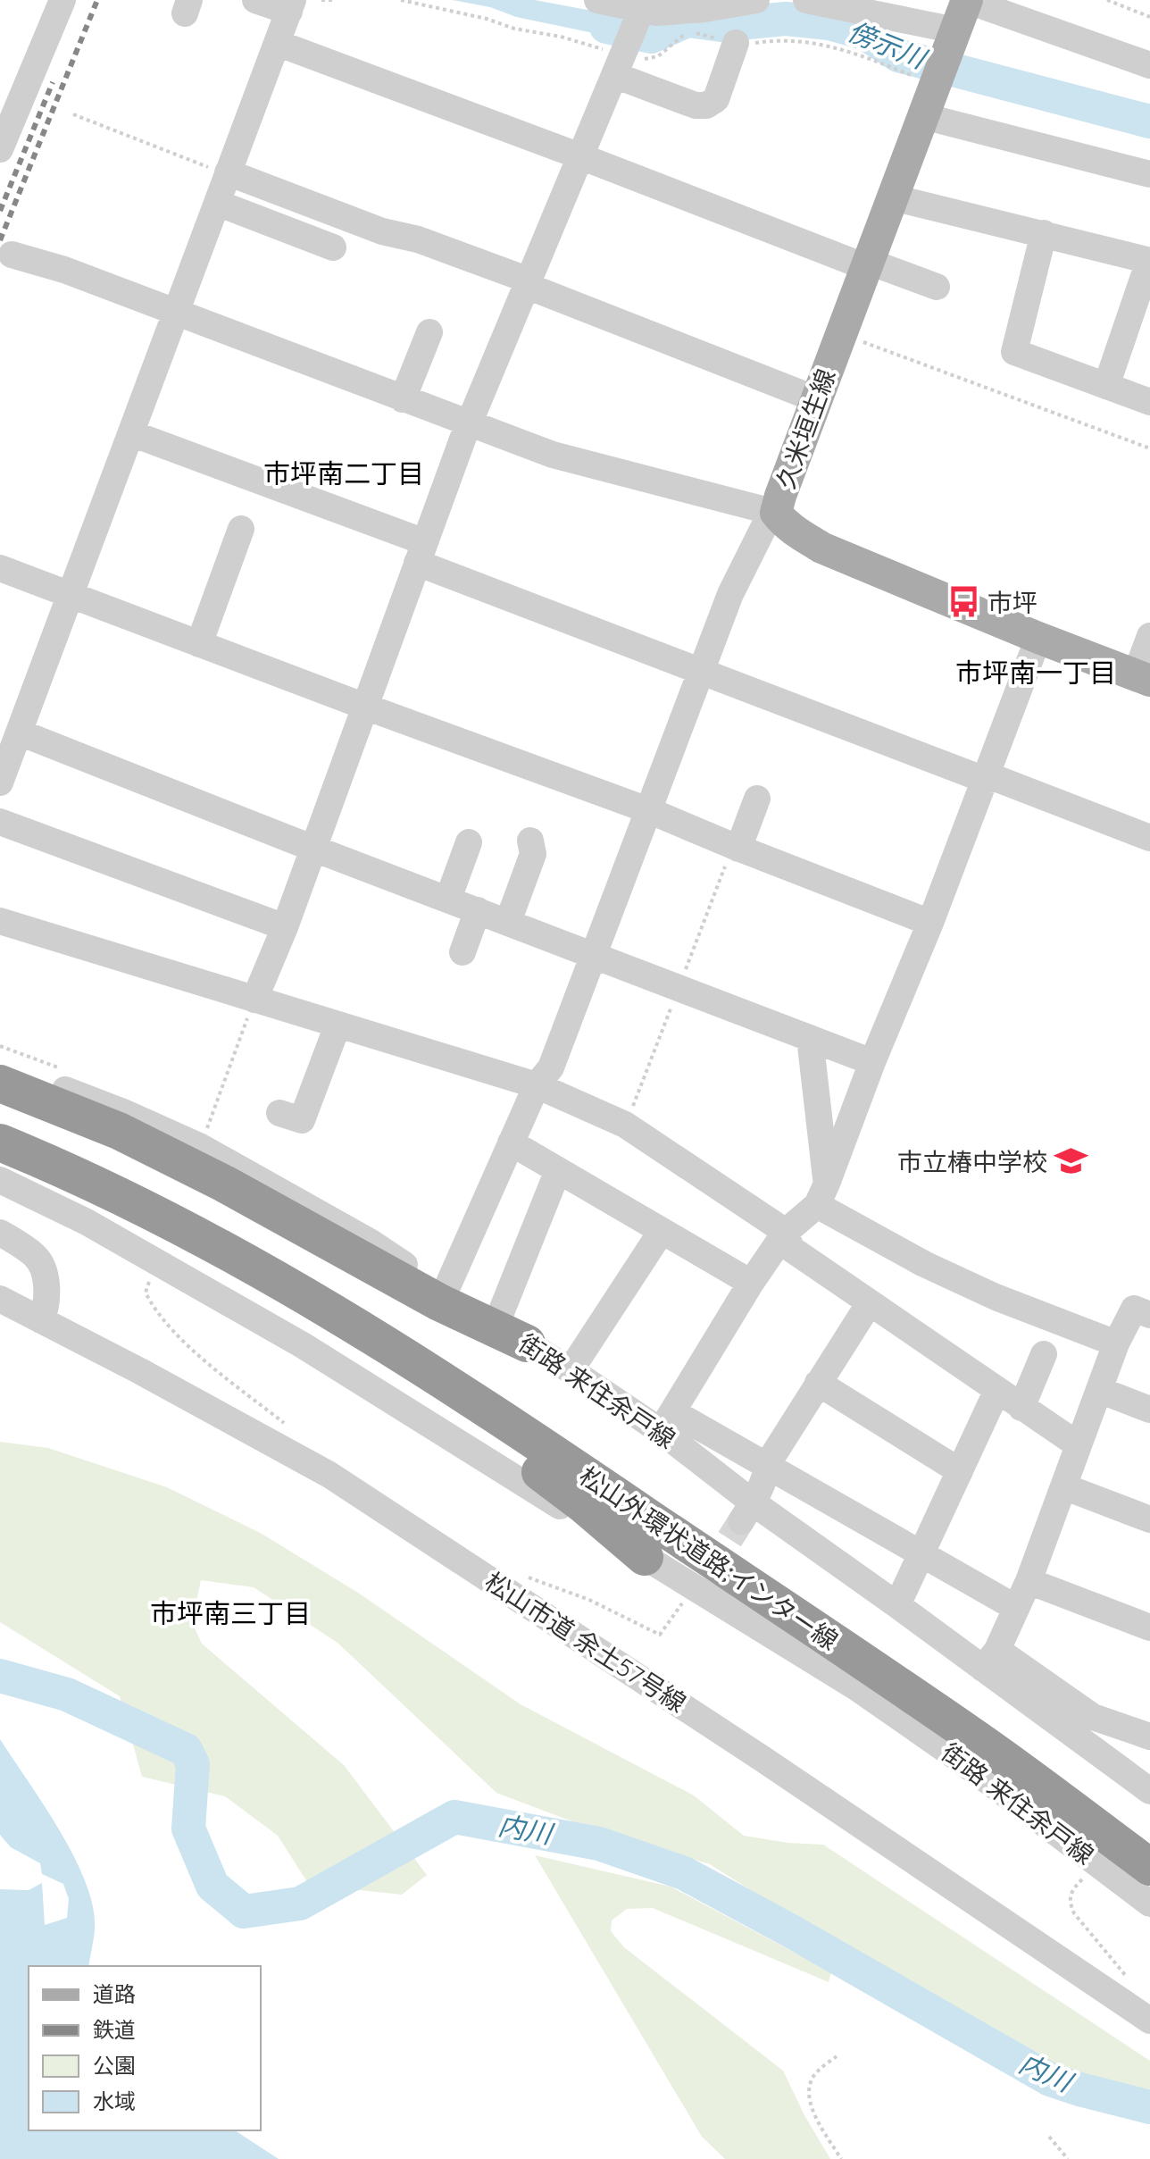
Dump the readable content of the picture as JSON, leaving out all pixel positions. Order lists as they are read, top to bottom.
{
  "streets": {
    "highway": ["松山外環状道路;インター線"],
    "main road": ["久米垣生線"],
    "street": ["街路 来住余戸線", "松山市道 余土57号線"]
  },
  "districts": ["市坪南二丁目", "市坪南一丁目", "市坪南三丁目"],
  "water": ["傍示川", "内川"],
  "places": {
    "bus stop": ["市坪"],
    "school or university": ["市立椿中学校"]
  },
  "legend": [
    "道路",
    "鉄道",
    "公園",
    "水域"
  ]
}
